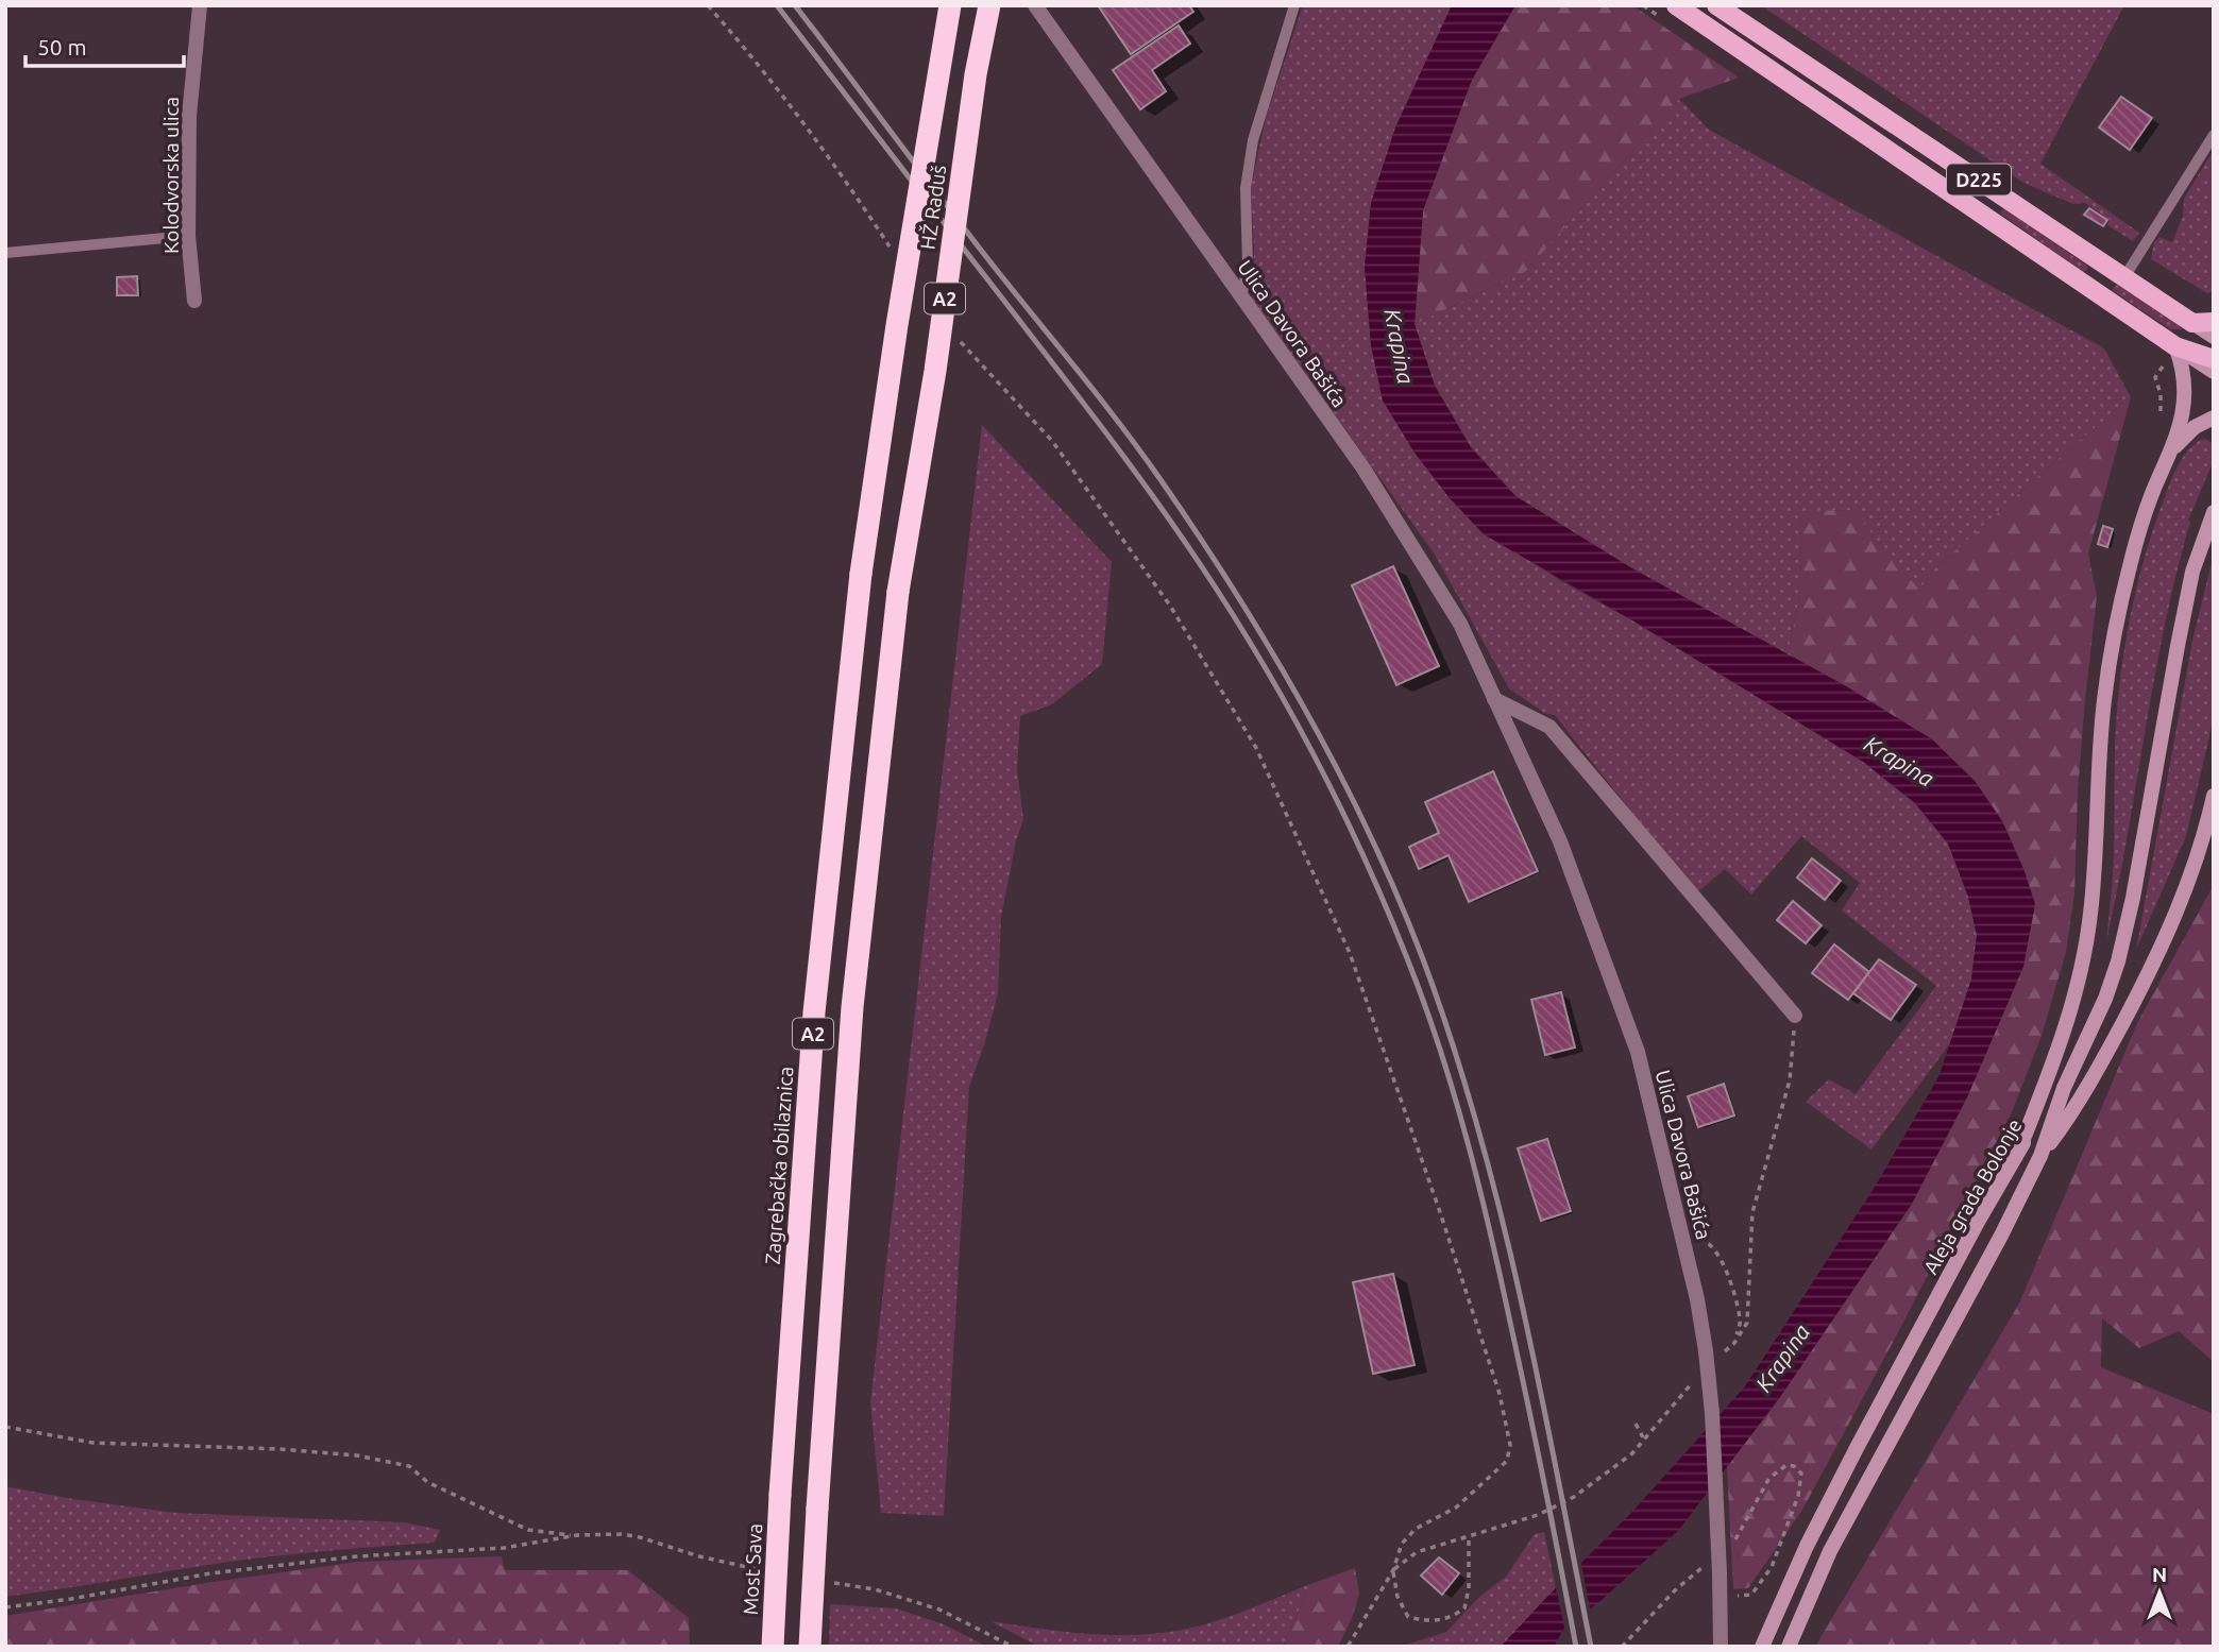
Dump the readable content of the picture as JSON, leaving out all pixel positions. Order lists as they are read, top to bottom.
{
  "streets": {
    "highway": [
      "HŽ Raduš",
      "A2",
      "Zagrebačka obilaznica",
      "Most Sava"
    ],
    "main road": ["D225", "Aleja grada Bolonje"],
    "street": ["Kolodvorska ulica", "Ulica Davora Bašića"]
  },
  "crossings": [
    ["HŽ Raduš", "Zagrebačka obilaznica"],
    ["Zagrebačka obilaznica", "Most Sava"]
  ],
  "water": ["Krapina"],
  "scale_bar": "50 m",
  "north": "top"
}
